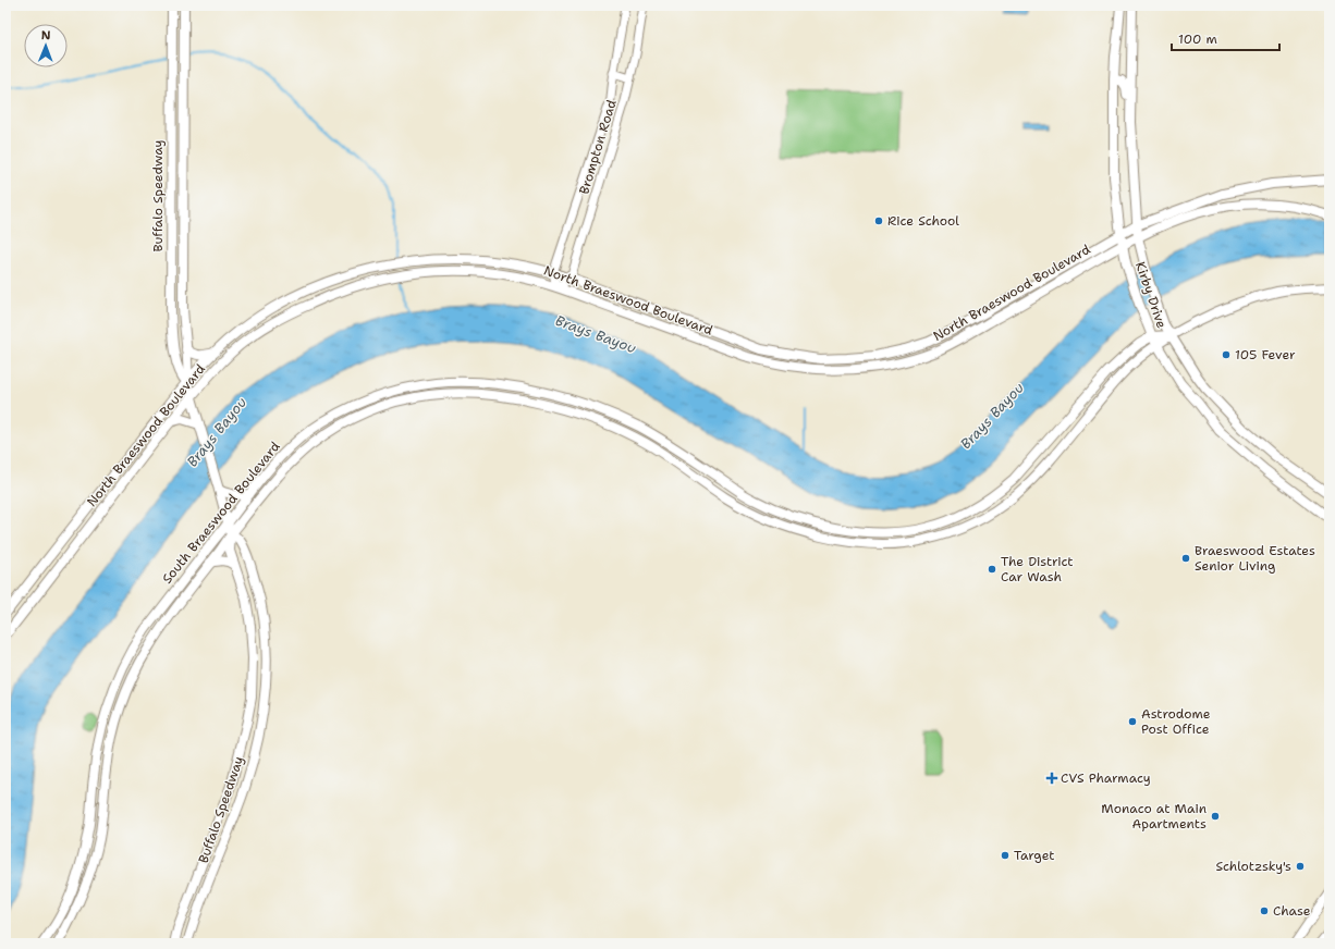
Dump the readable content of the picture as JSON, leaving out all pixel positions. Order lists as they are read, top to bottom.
{
  "streets": {
    "main road": [
      "Buffalo Speedway",
      "North Braeswood Boulevard",
      "Kirby Drive",
      "South Braeswood Boulevard"
    ],
    "street": ["Brompton Road"]
  },
  "crossings": [
    ["Brompton Road", "North Braeswood Boulevard"],
    ["Buffalo Speedway", "North Braeswood Boulevard"],
    ["Buffalo Speedway", "South Braeswood Boulevard"],
    ["North Braeswood Boulevard", "Kirby Drive"],
    ["Kirby Drive", "South Braeswood Boulevard"]
  ],
  "water": ["Brays Bayou"],
  "places": {
    "other": [
      "Rice School",
      "105 Fever",
      "Braeswood Estates Senior Living",
      "The District Car Wash",
      "Astrodome Post Office",
      "Monaco at Main Apartments",
      "Target",
      "Schlotzsky's",
      "Chase"
    ],
    "health": ["CVS Pharmacy"]
  },
  "scale_bar": "100 m",
  "north": "top"
}
